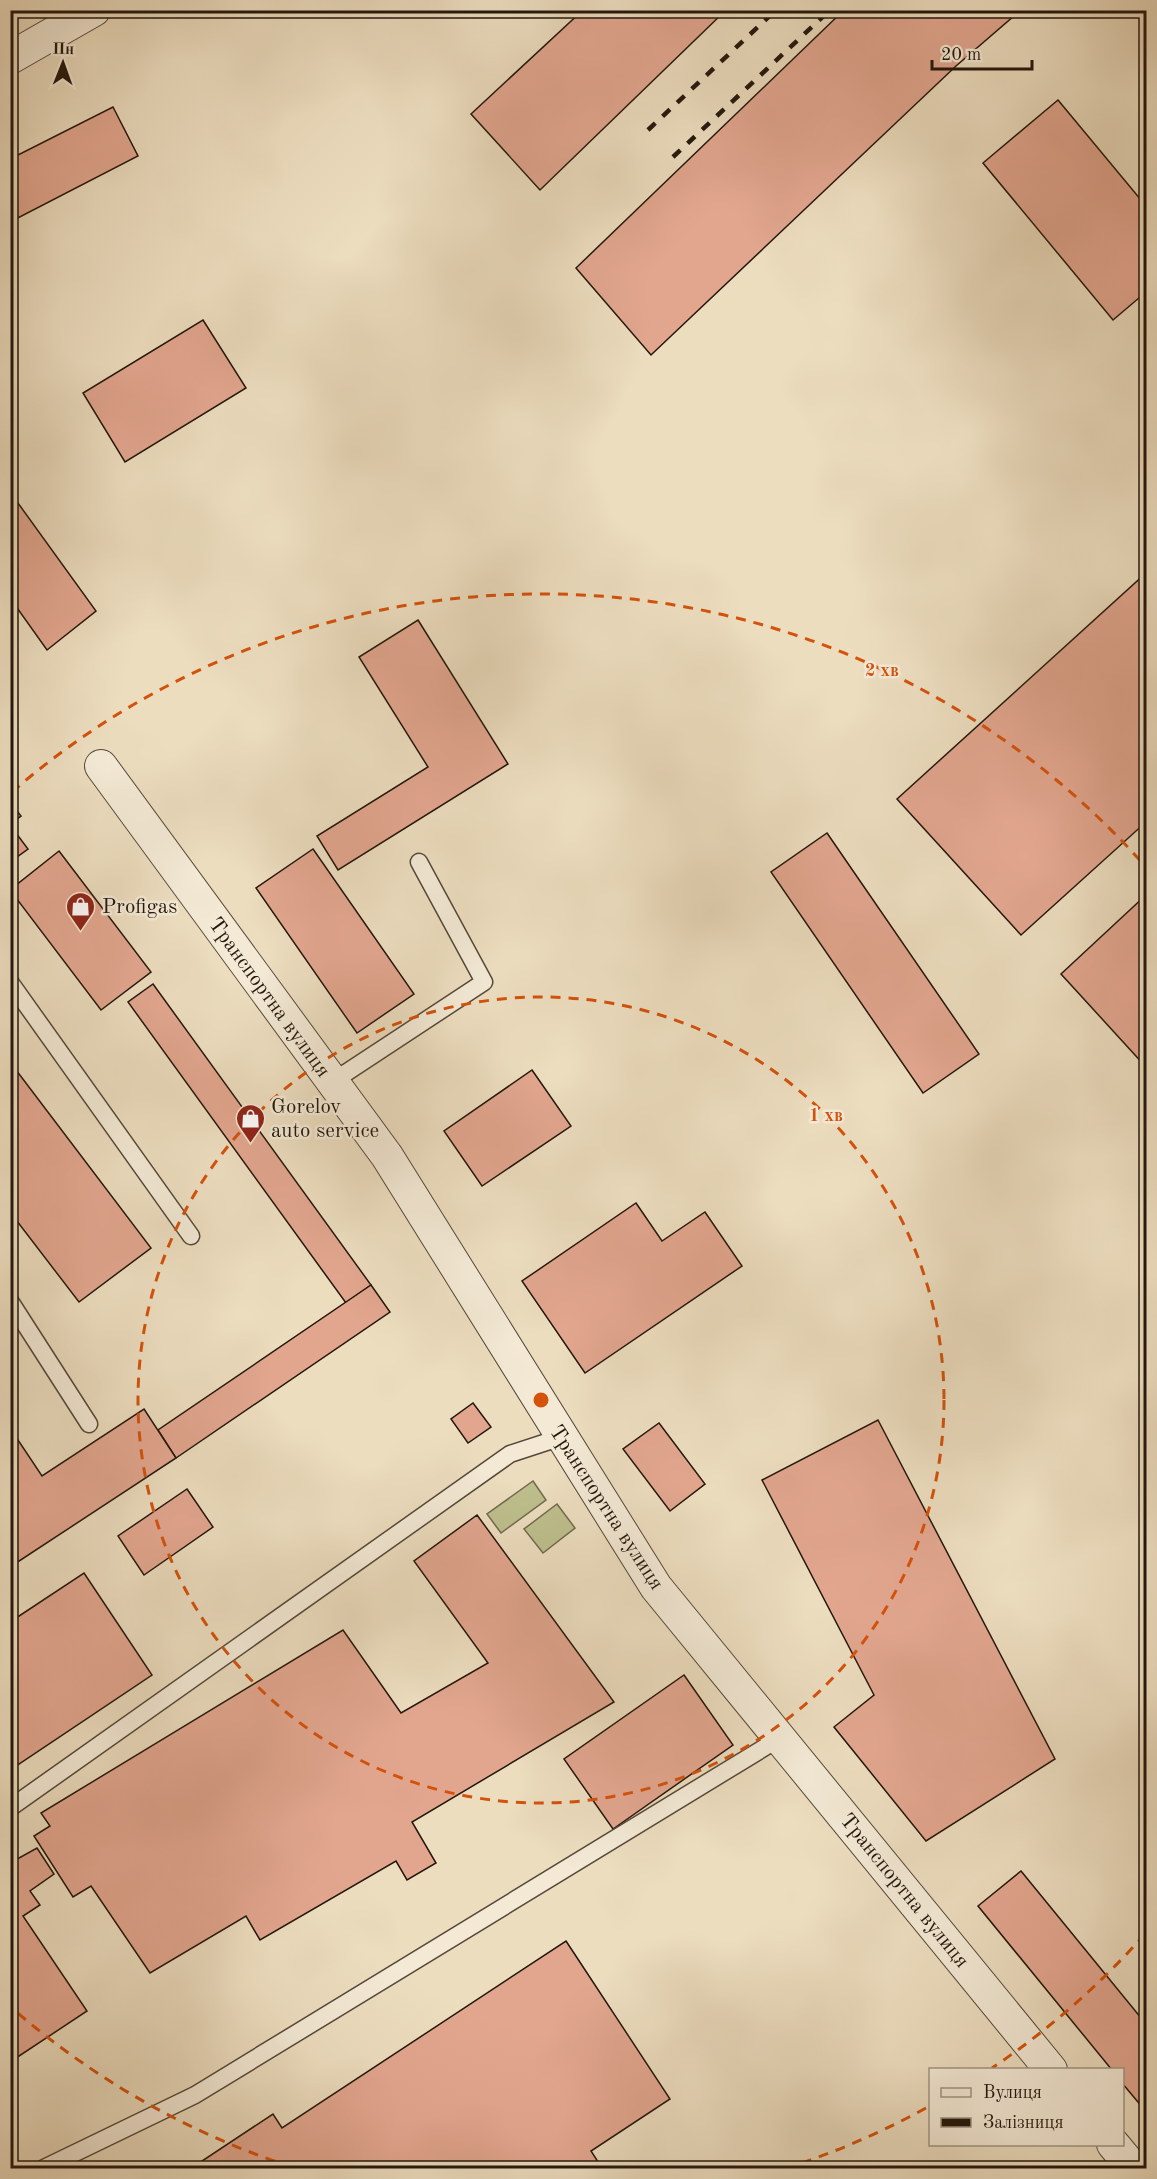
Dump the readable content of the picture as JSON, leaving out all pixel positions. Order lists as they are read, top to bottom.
{
  "streets": {
    "street": ["Транспортна вулиця"]
  },
  "places": {
    "shop": ["Profigas", "Gorelov auto service"]
  },
  "legend": ["Вулиця", "Залізниця"],
  "scale_bar": "20 m",
  "north": "top",
  "rings": ["2 хв", "1 хв"]
}
